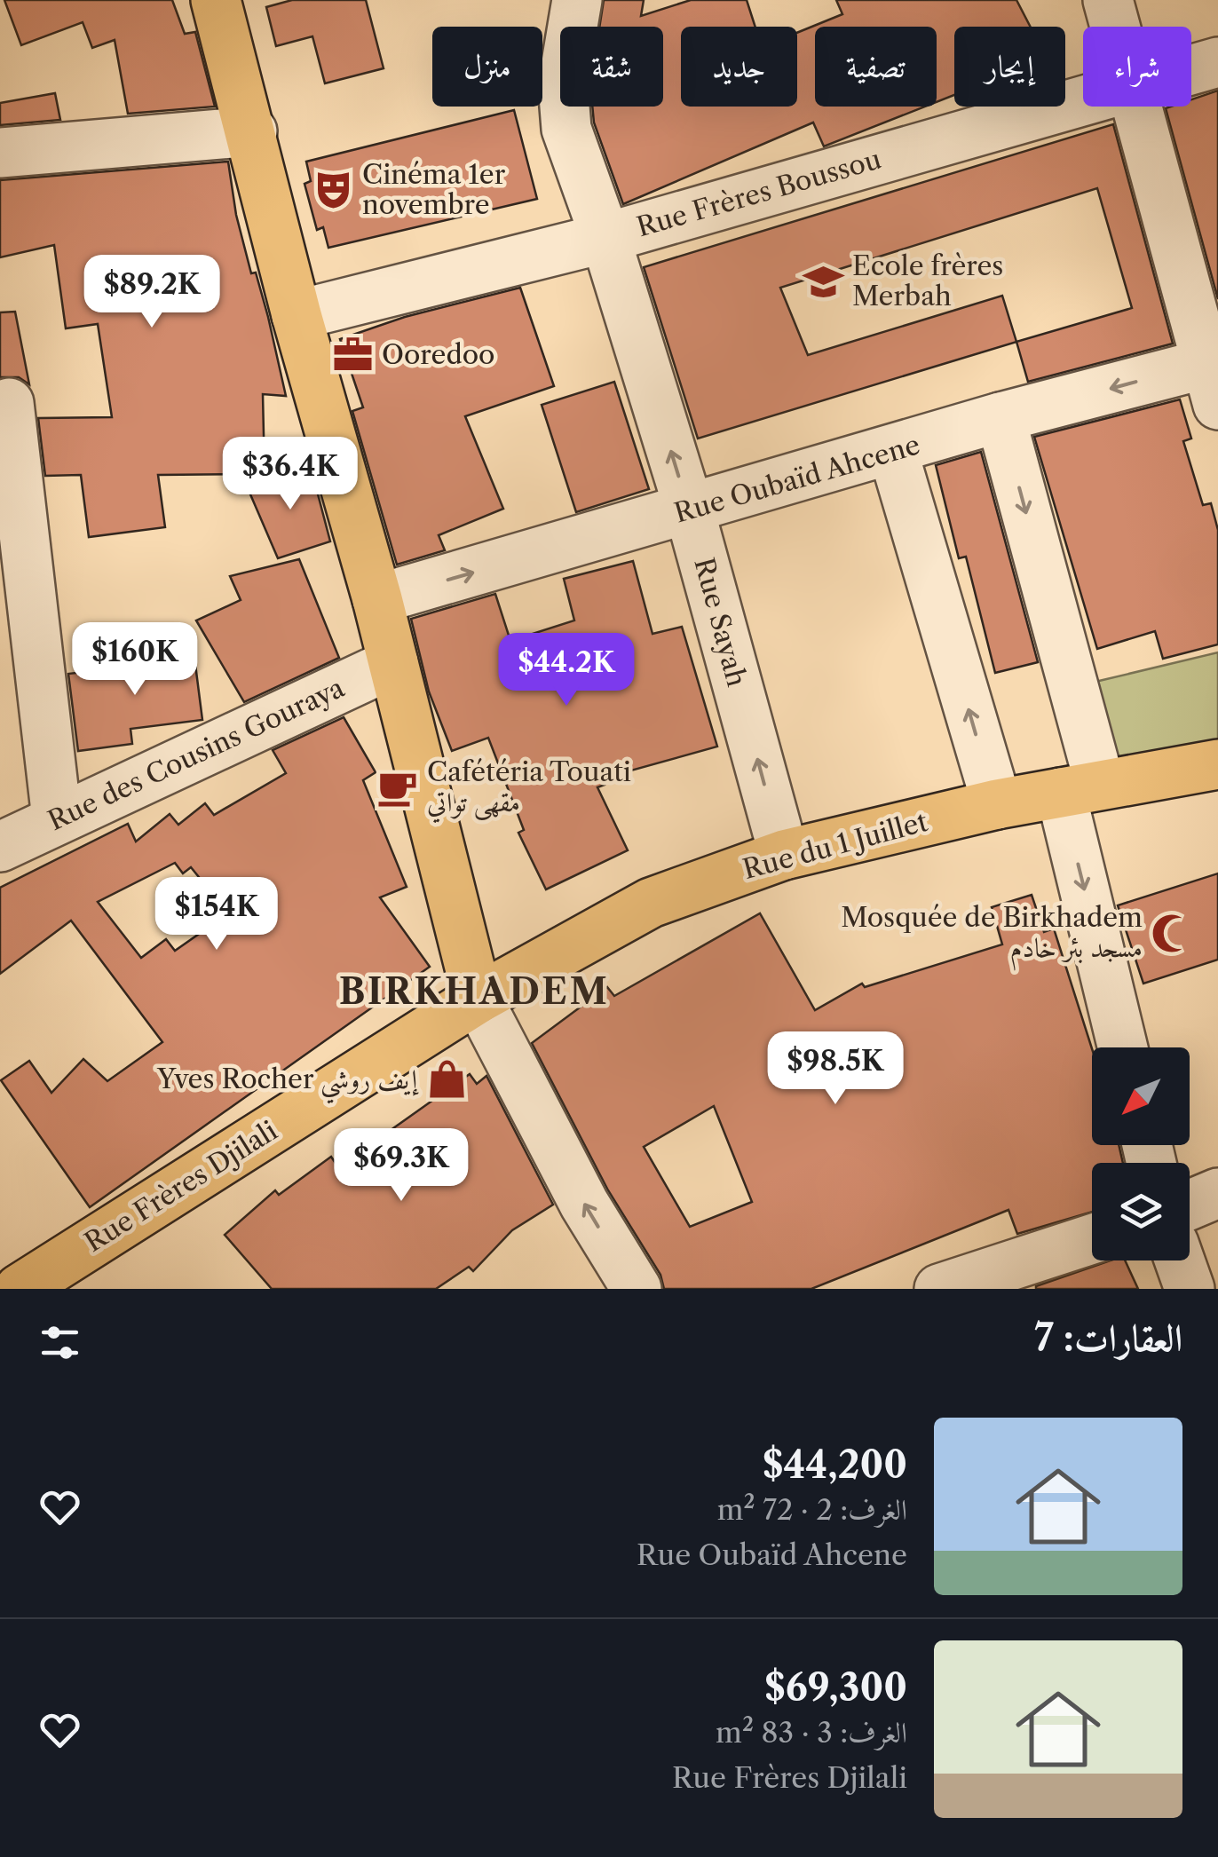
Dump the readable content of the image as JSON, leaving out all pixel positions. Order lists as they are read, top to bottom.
{
  "streets": {
    "main road": ["Rue du 1 Juillet", "Rue Frères Djilali"],
    "street": [
      "Rue Frères Boussou",
      "Rue Oubaïd Ahcene",
      "Rue Sayah",
      "Rue des Cousins Gouraya"
    ]
  },
  "crossings": [
    ["Rue Frères Boussou", "Rue Sayah"],
    ["Rue Oubaïd Ahcene", "Rue Sayah"],
    ["Rue Sayah", "Rue du 1 Juillet"],
    ["Rue du 1 Juillet", "Rue Frères Djilali"]
  ],
  "districts": ["BIRKHADEM"],
  "places": {
    "theatre": ["Cinéma 1er novembre"],
    "school or university": ["Ecole frères Merbah"],
    "office": ["Ooredoo"],
    "cafe": ["Cafétéria Touati مقهى تواتي"],
    "mosque": ["Mosquée de Birkhadem مسجد بئر خادم"],
    "shop": ["Yves Rocher إيف روشي"]
  },
  "north": "bottom left",
  "page": {
    "chip": [
      "شراء",
      "إيجار",
      "تصفية",
      "جديد",
      "شقة",
      "منزل"
    ],
    "price": [
      "$89.2K",
      "$36.4K",
      "$160K",
      "$44.2K",
      "$154K",
      "$98.5K",
      "$69.3K"
    ],
    "heading": "العقارات: 7",
    "list": [
      {
        "name": "$44,200",
        "note": "الغرف: 2 · 72 m² · Rue Oubaïd Ahcene"
      },
      {
        "name": "$69,300",
        "note": "الغرف: 3 · 83 m² · Rue Frères Djilali"
      }
    ]
  }
}
